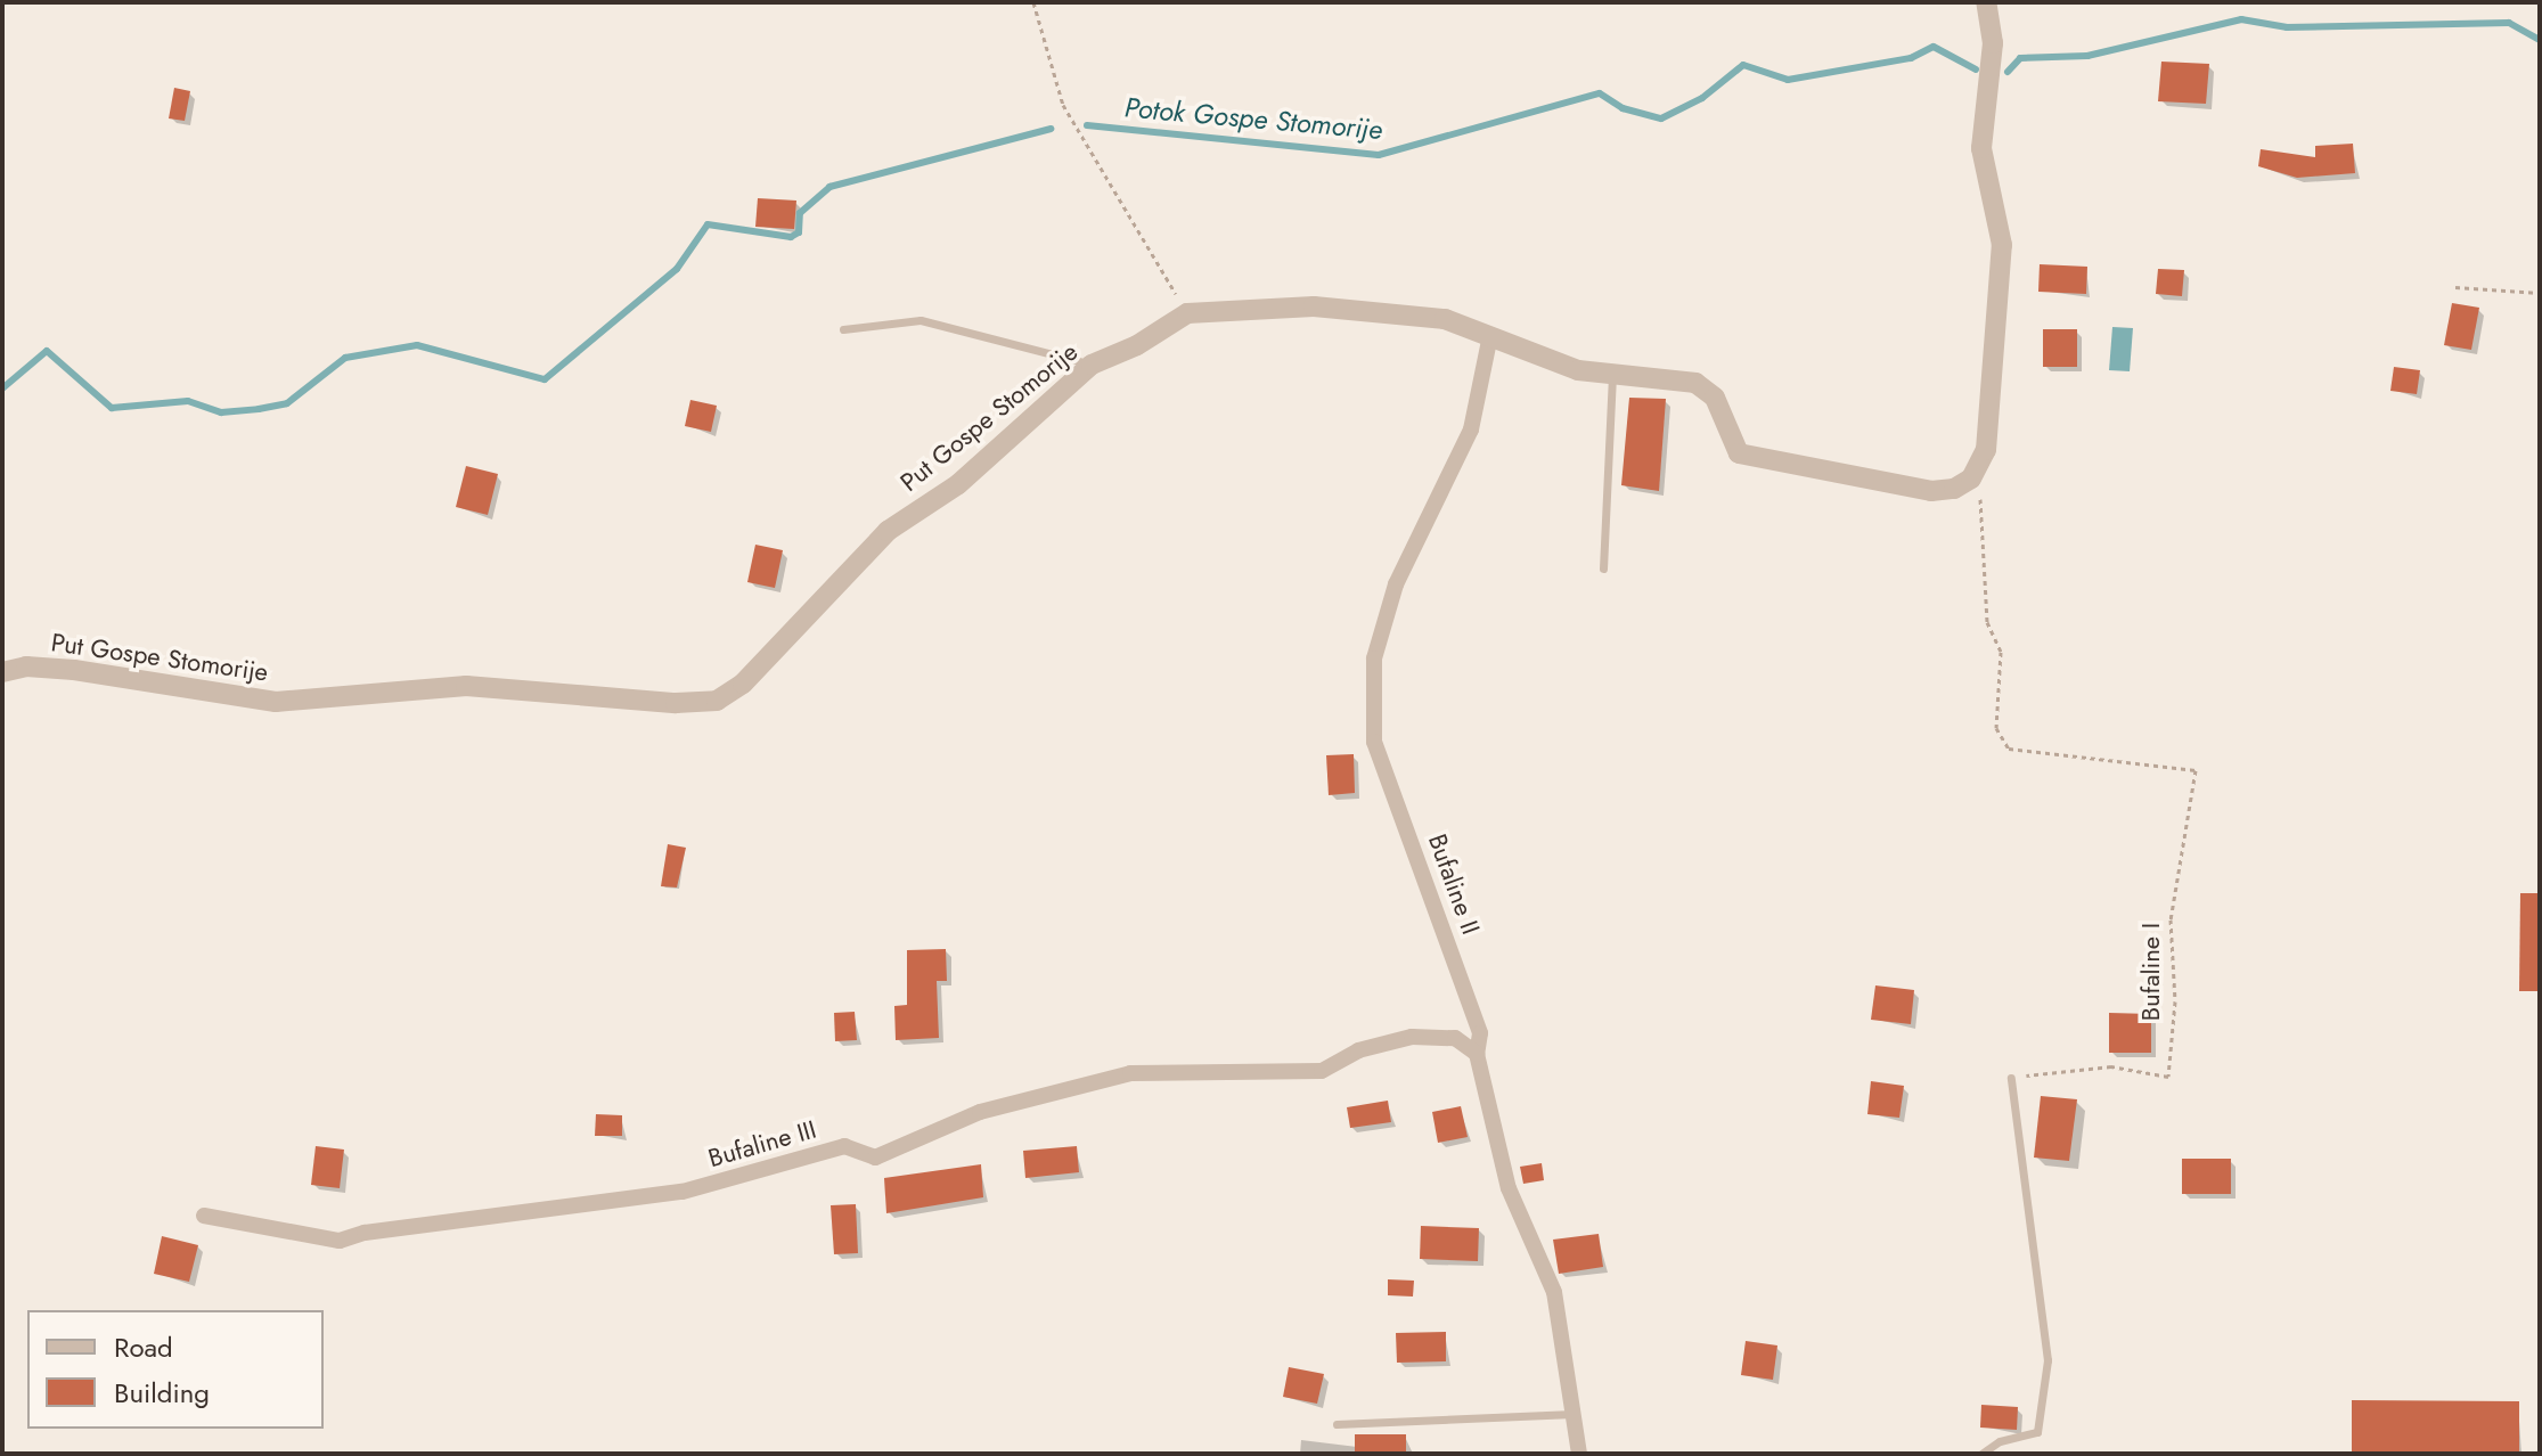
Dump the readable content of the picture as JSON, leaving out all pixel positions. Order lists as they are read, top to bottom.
{
  "streets": {
    "street": ["Put Gospe Stomorije", "Bufaline II", "Bufaline III"],
    "path": ["Bufaline I"]
  },
  "crossings": [
    ["Put Gospe Stomorije", "Bufaline II"],
    ["Put Gospe Stomorije", "Bufaline I"],
    ["Bufaline II", "Bufaline III"]
  ],
  "water": ["Potok Gospe Stomorije"],
  "legend": ["Road", "Building"]
}
